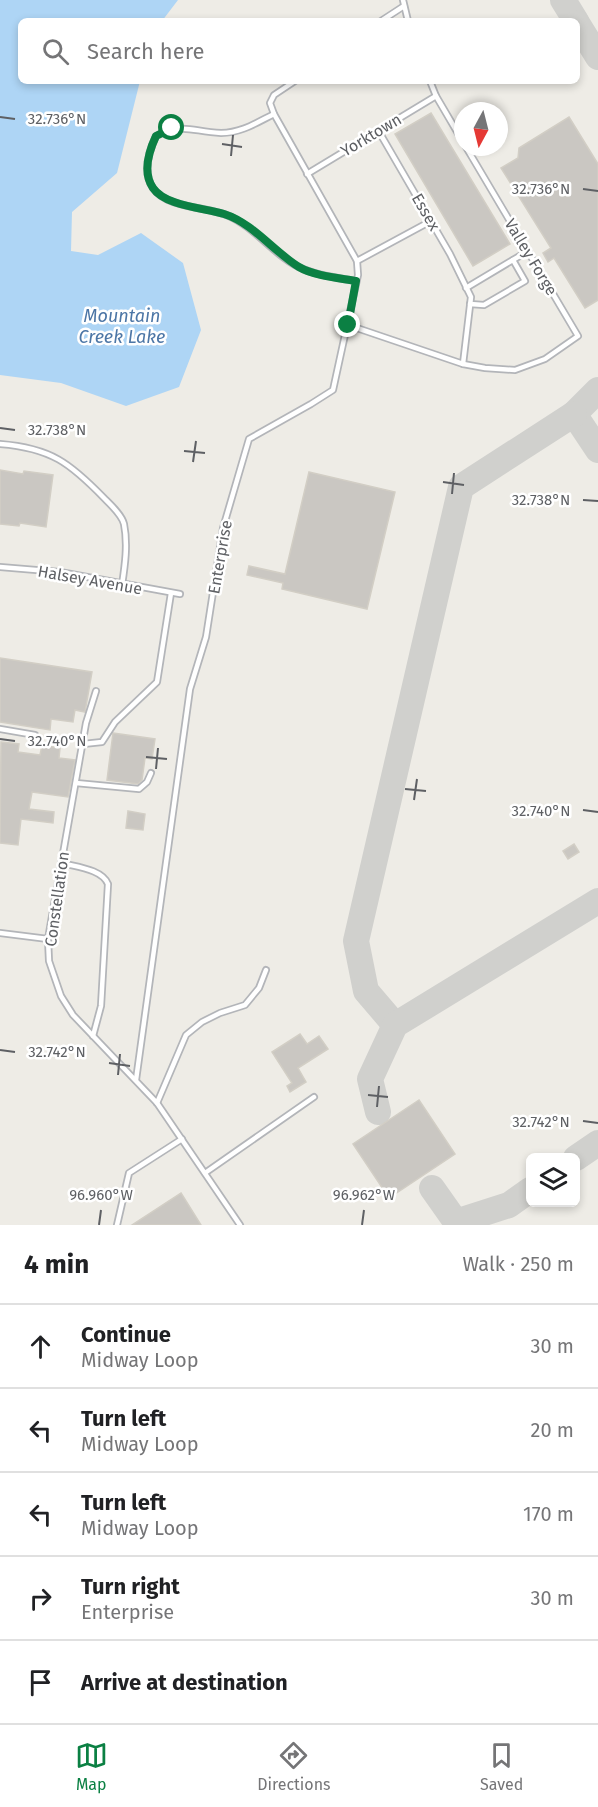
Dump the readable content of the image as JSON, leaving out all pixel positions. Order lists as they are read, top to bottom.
{
  "streets": {
    "lane": [
      "Yorktown",
      "Essex",
      "Valley Forge",
      "Enterprise",
      "Halsey Avenue",
      "Constellation"
    ]
  },
  "crossings": [
    ["Yorktown", "Essex"],
    ["Enterprise", "Constellation"]
  ],
  "water": ["Mountain Creek Lake"],
  "north": "bottom",
  "page": {
    "search": "Search here",
    "heading": ["4 min", "Walk · 250 m"],
    "list": [
      ["Continue", "Midway Loop", "30 m"],
      ["Turn left", "Midway Loop", "20 m"],
      ["Turn left", "Midway Loop", "170 m"],
      ["Turn right", "Enterprise", "30 m"],
      "Arrive at destination"
    ],
    "nav": ["Map", "Directions", "Saved"]
  },
  "coordinates": [
    "32.736°N",
    "32.738°N",
    "32.740°N",
    "32.742°N",
    "96.960°W",
    "96.962°W"
  ]
}
